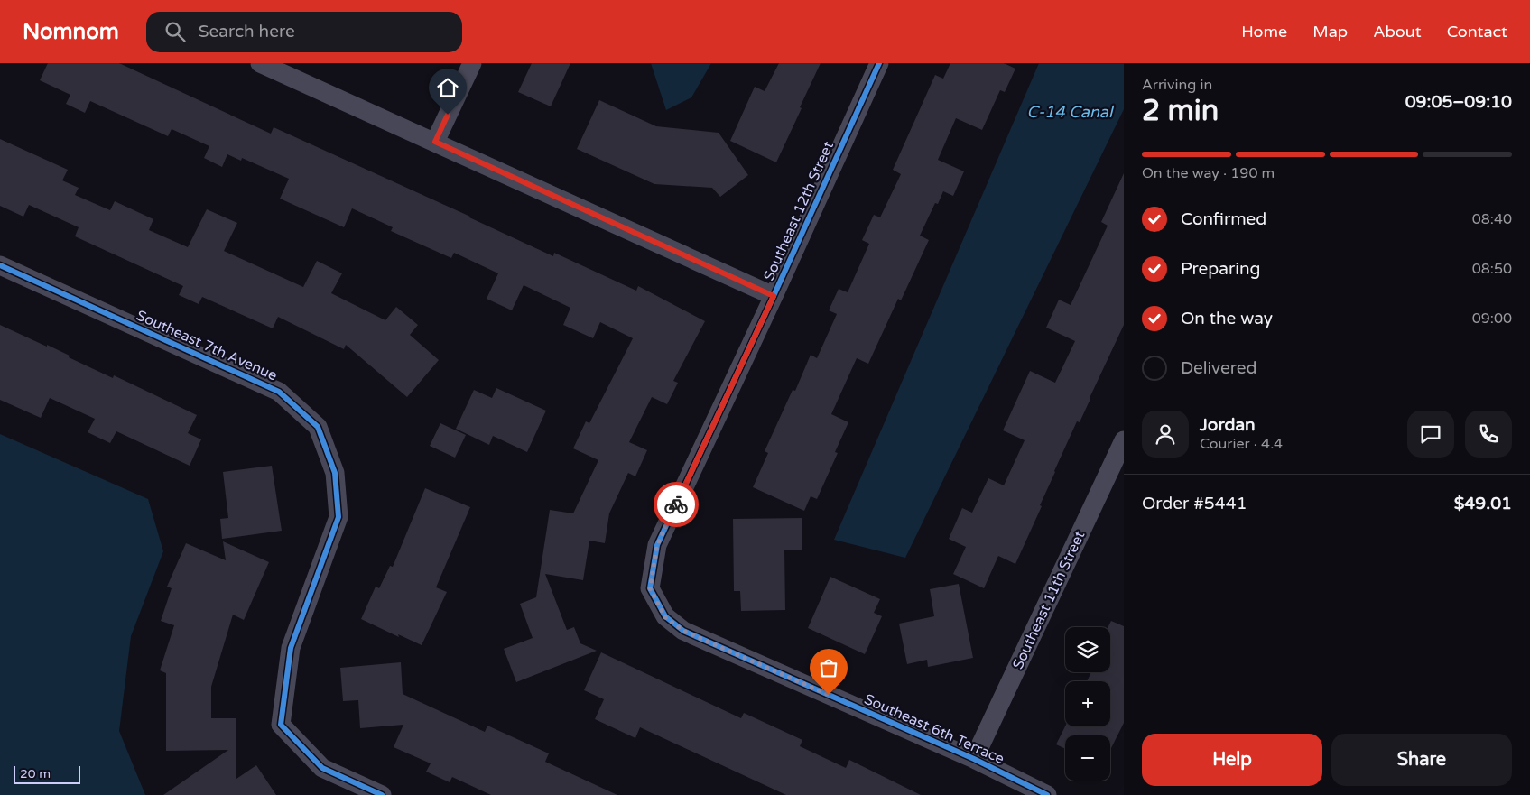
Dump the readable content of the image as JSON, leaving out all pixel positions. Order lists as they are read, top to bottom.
{
  "streets": {
    "street": [
      "Southeast 12th Street",
      "Southeast 7th Avenue",
      "Southeast 11th Street",
      "Southeast 6th Terrace"
    ]
  },
  "crossings": [
    ["Southeast 12th Street", "Southeast 6th Terrace"],
    ["Southeast 11th Street", "Southeast 6th Terrace"]
  ],
  "water": ["C-14 Canal"],
  "scale_bar": "20 m",
  "page": {
    "header": "Nomnom",
    "search": "Search here",
    "nav": [
      "Home",
      "Map",
      "About",
      "Contact"
    ],
    "heading": ["2 min", "Arriving in", "09:05–09:10"],
    "panel": [
      "Jordan",
      "Courier · 4.4",
      "Order #5441",
      "$49.01"
    ],
    "bar": "On the way · 190 m",
    "list": [
      ["Confirmed", "08:40"],
      ["Preparing", "08:50"],
      ["On the way", "09:00"],
      "Delivered"
    ],
    "map_buttons": ["+", "−"],
    "buttons": ["Help", "Share"],
    "scale": "20 m"
  }
}
